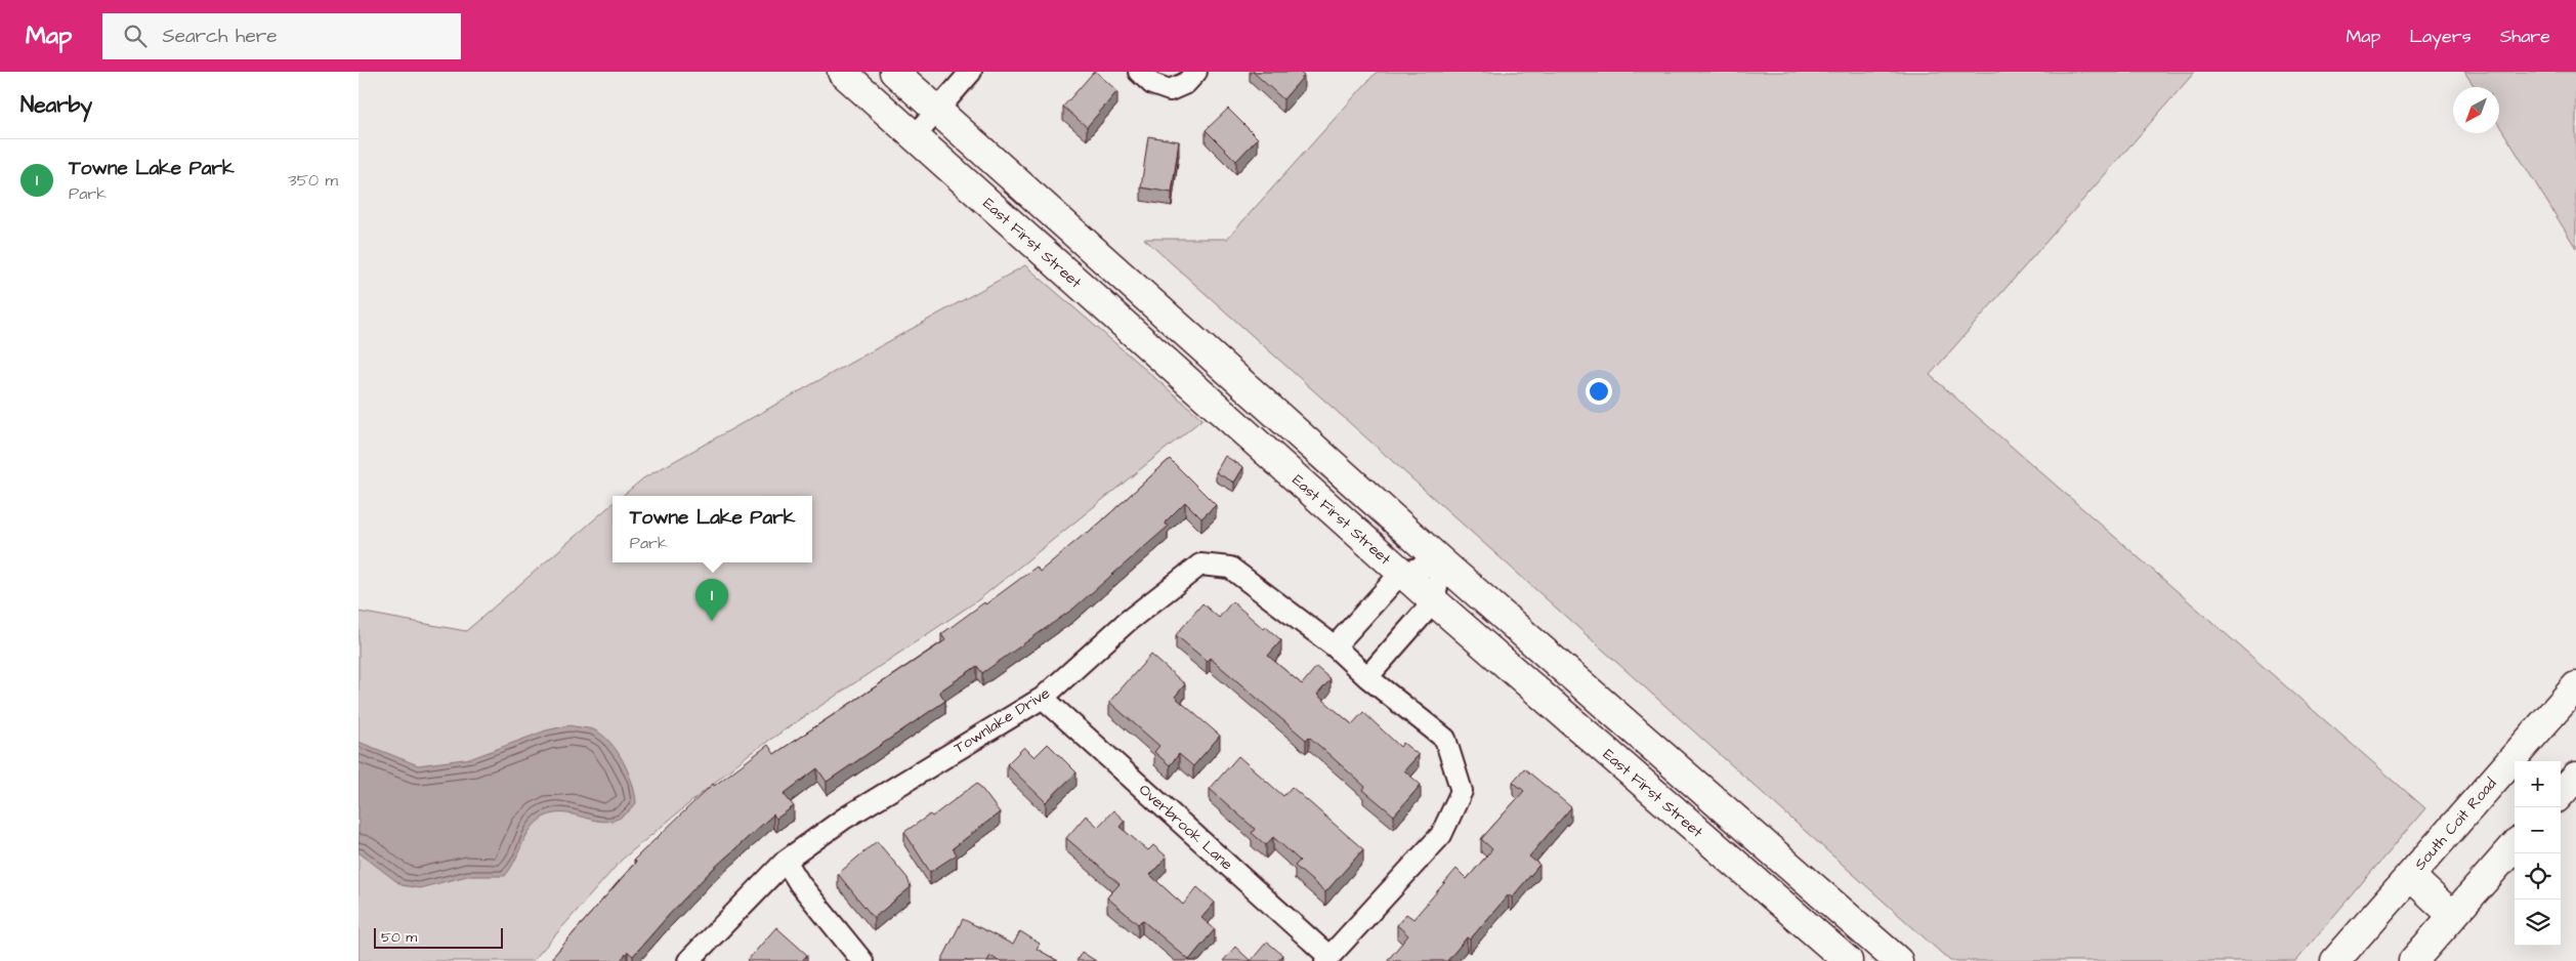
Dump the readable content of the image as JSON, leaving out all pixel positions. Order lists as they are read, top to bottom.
{
  "streets": {
    "main road": ["East First Street", "South Coit Road"],
    "street": ["Townlake Drive", "Overbrook Lane"]
  },
  "crossings": [
    ["Townlake Drive", "Overbrook Lane"]
  ],
  "scale_bar": "50 m",
  "north": "bottom left",
  "page": {
    "header": "Map",
    "search": "Search here",
    "nav": ["Map", "Layers", "Share"],
    "heading": "Nearby",
    "list": [
      {
        "mark": "1",
        "name": "Towne Lake Park",
        "note": "Park",
        "value": "350 m"
      }
    ],
    "popup": ["Towne Lake Park", "Park"],
    "pins": "1",
    "map_buttons": ["+", "−"],
    "scale": "50 m"
  }
}
